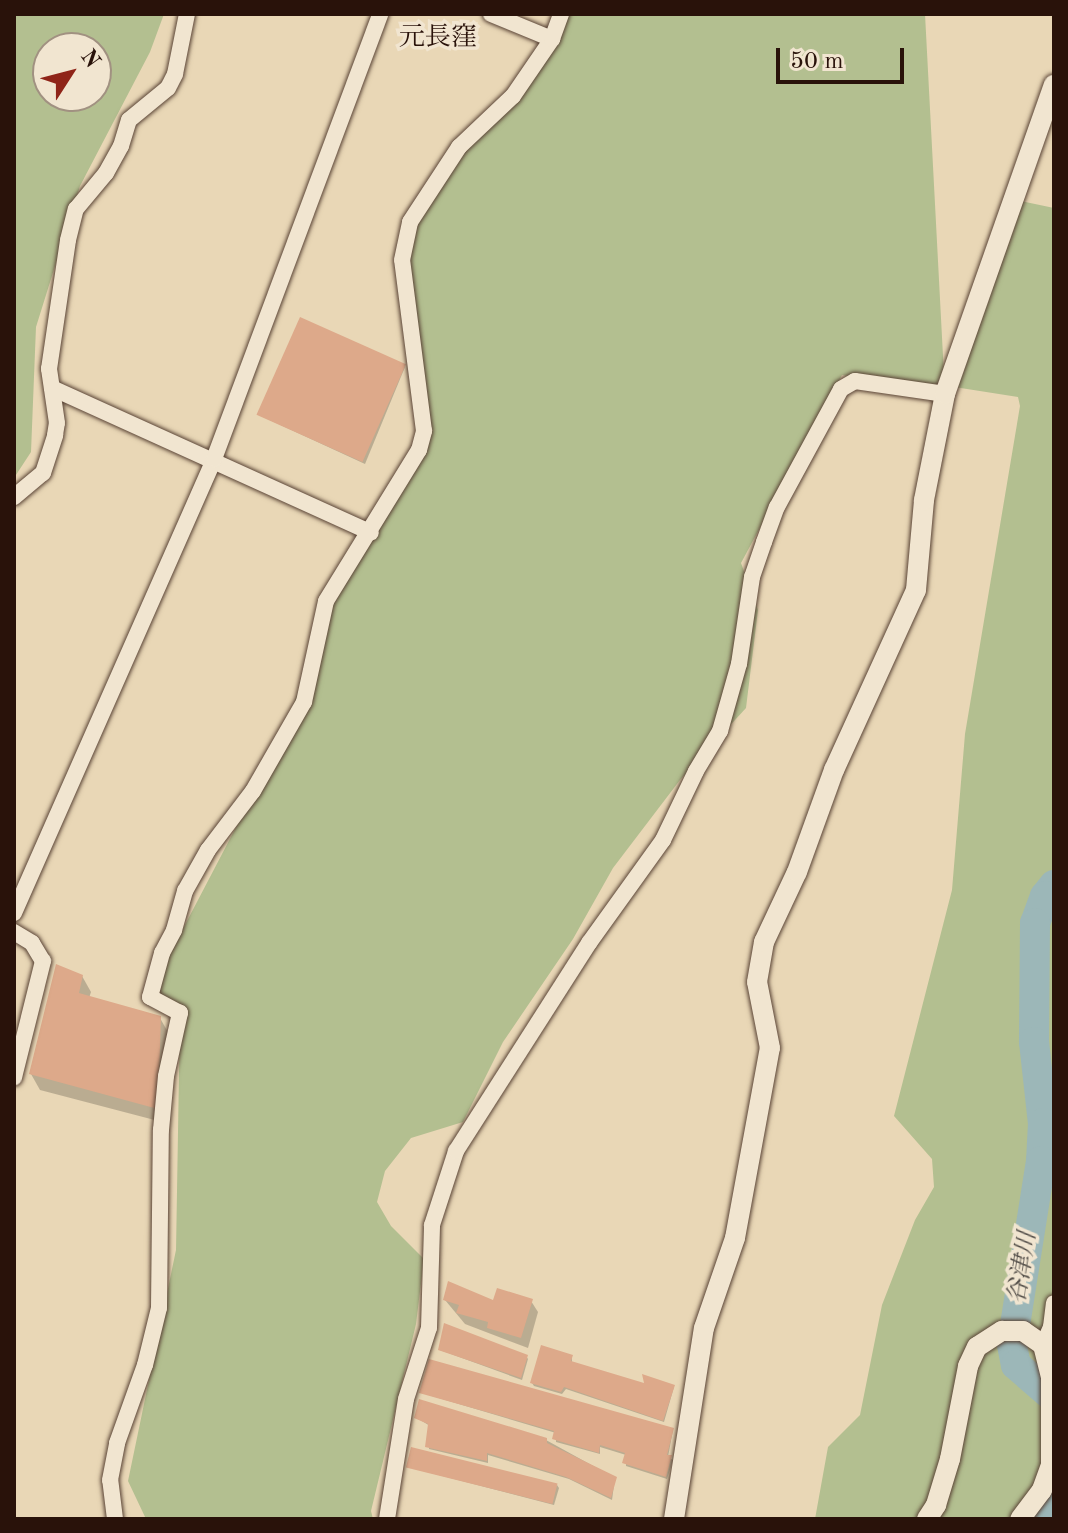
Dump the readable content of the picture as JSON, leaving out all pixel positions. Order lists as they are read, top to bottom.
{
  "districts": ["元長窪"],
  "water": ["谷津川"],
  "scale_bar": "50 m",
  "north": "top right"
}
